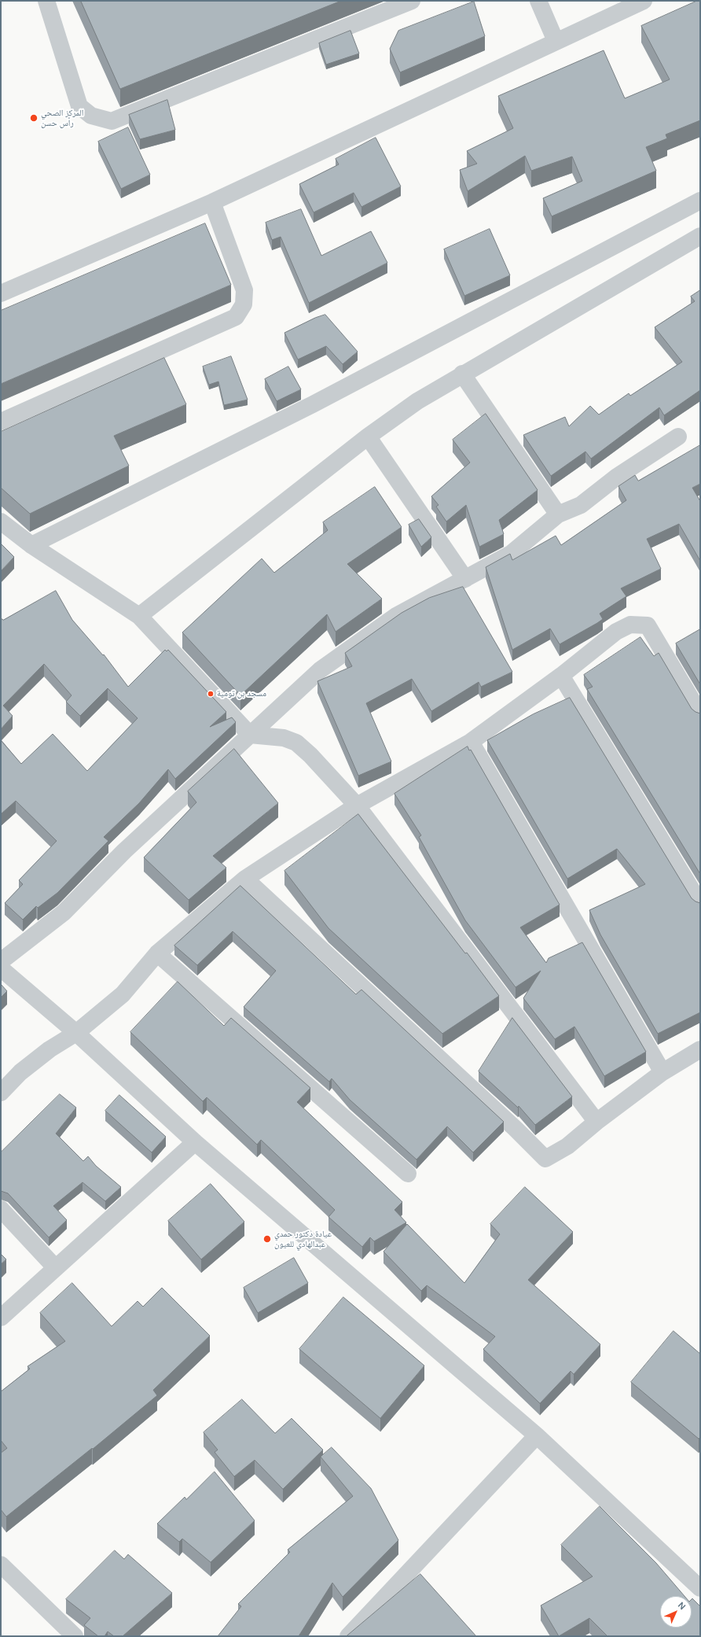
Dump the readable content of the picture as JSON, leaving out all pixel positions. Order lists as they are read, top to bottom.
{
  "places": ["المركز الصحي رأس حسن", "مسجد بن تومية", "عيادة دكتور حمدي عبدالهادي للعيون"],
  "north": "top right"
}
